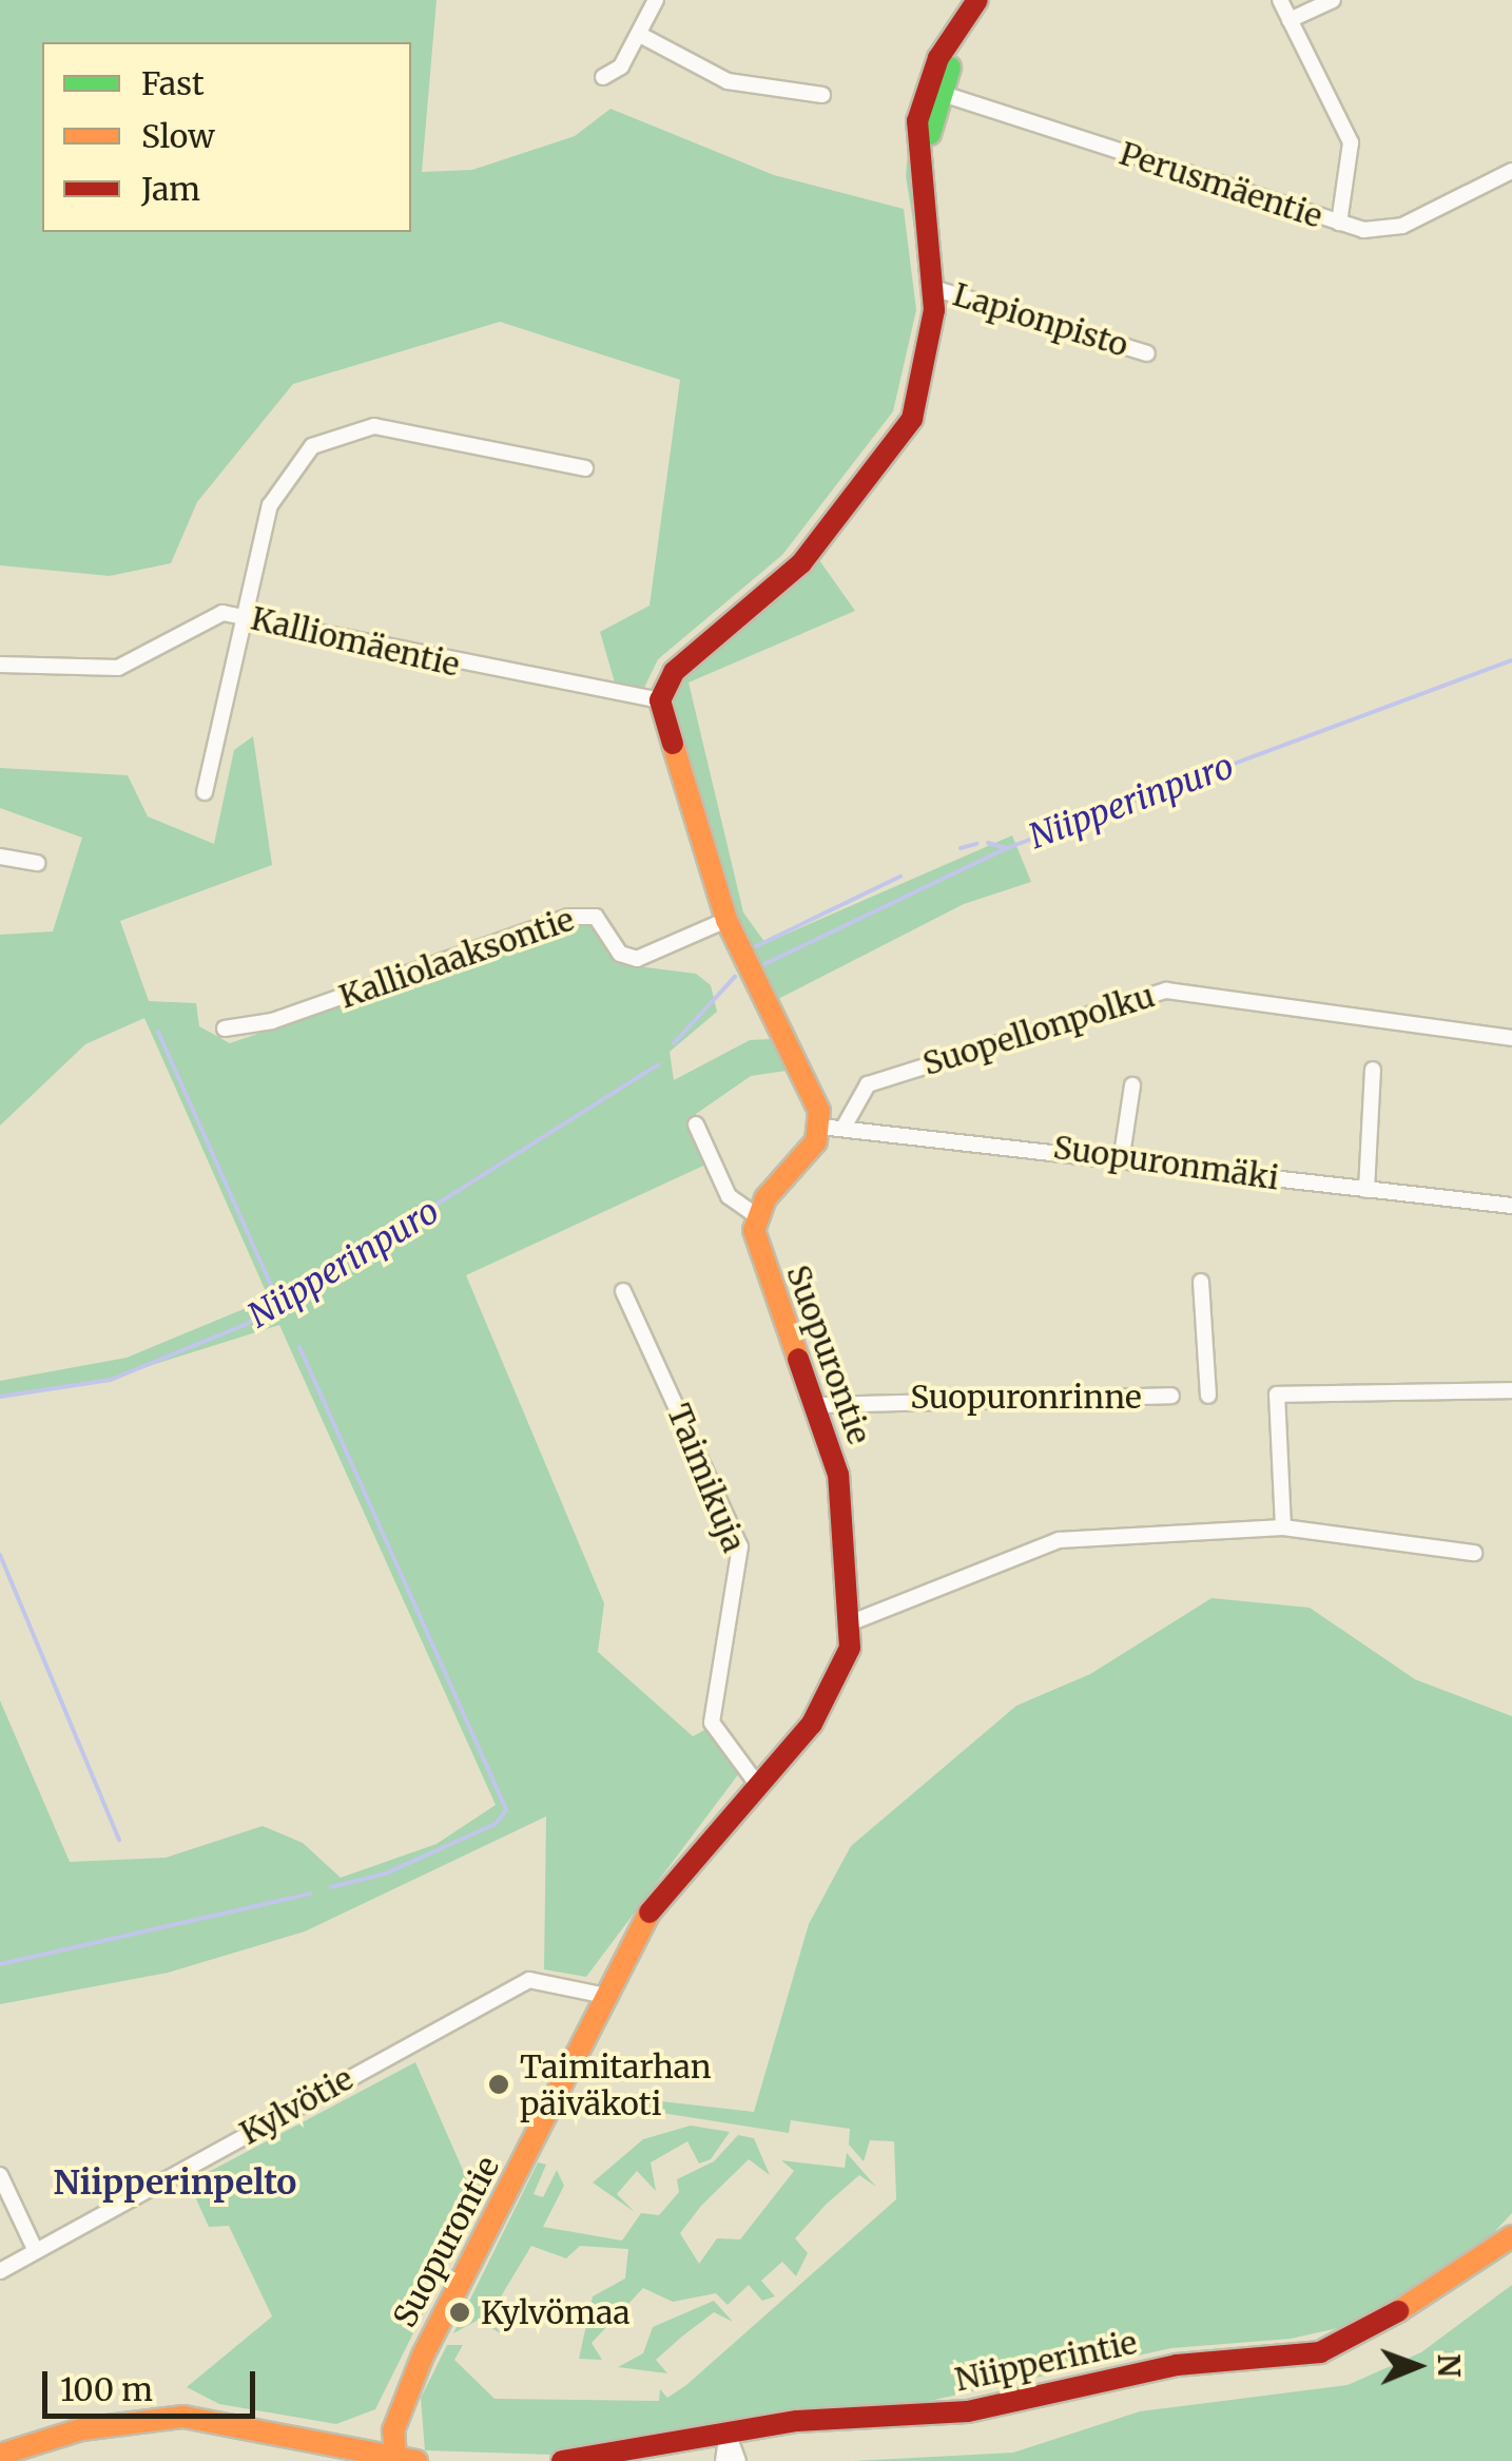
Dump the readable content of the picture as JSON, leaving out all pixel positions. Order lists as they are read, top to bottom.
{
  "streets": {
    "street": [
      "Perusmäentie",
      "Lapionpisto",
      "Kalliomäentie",
      "Kalliolaaksontie",
      "Suopellonpolku",
      "Suopuronmäki",
      "Suopurontie",
      "Suopuronrinne",
      "Taimikuja",
      "Kylvötie",
      "Niipperintie"
    ]
  },
  "crossings": [
    ["Suopellonpolku", "Suopuronmäki"],
    ["Suopurontie", "Suopuronrinne"],
    ["Suopurontie", "Taimikuja"],
    ["Suopurontie", "Kylvötie"]
  ],
  "districts": ["Niipperinpelto"],
  "water": ["Niipperinpuro"],
  "places": ["Taimitarhan päiväkoti", "Kylvömaa"],
  "legend": ["Fast", "Slow", "Jam"],
  "scale_bar": "100 m",
  "north": "right"
}
